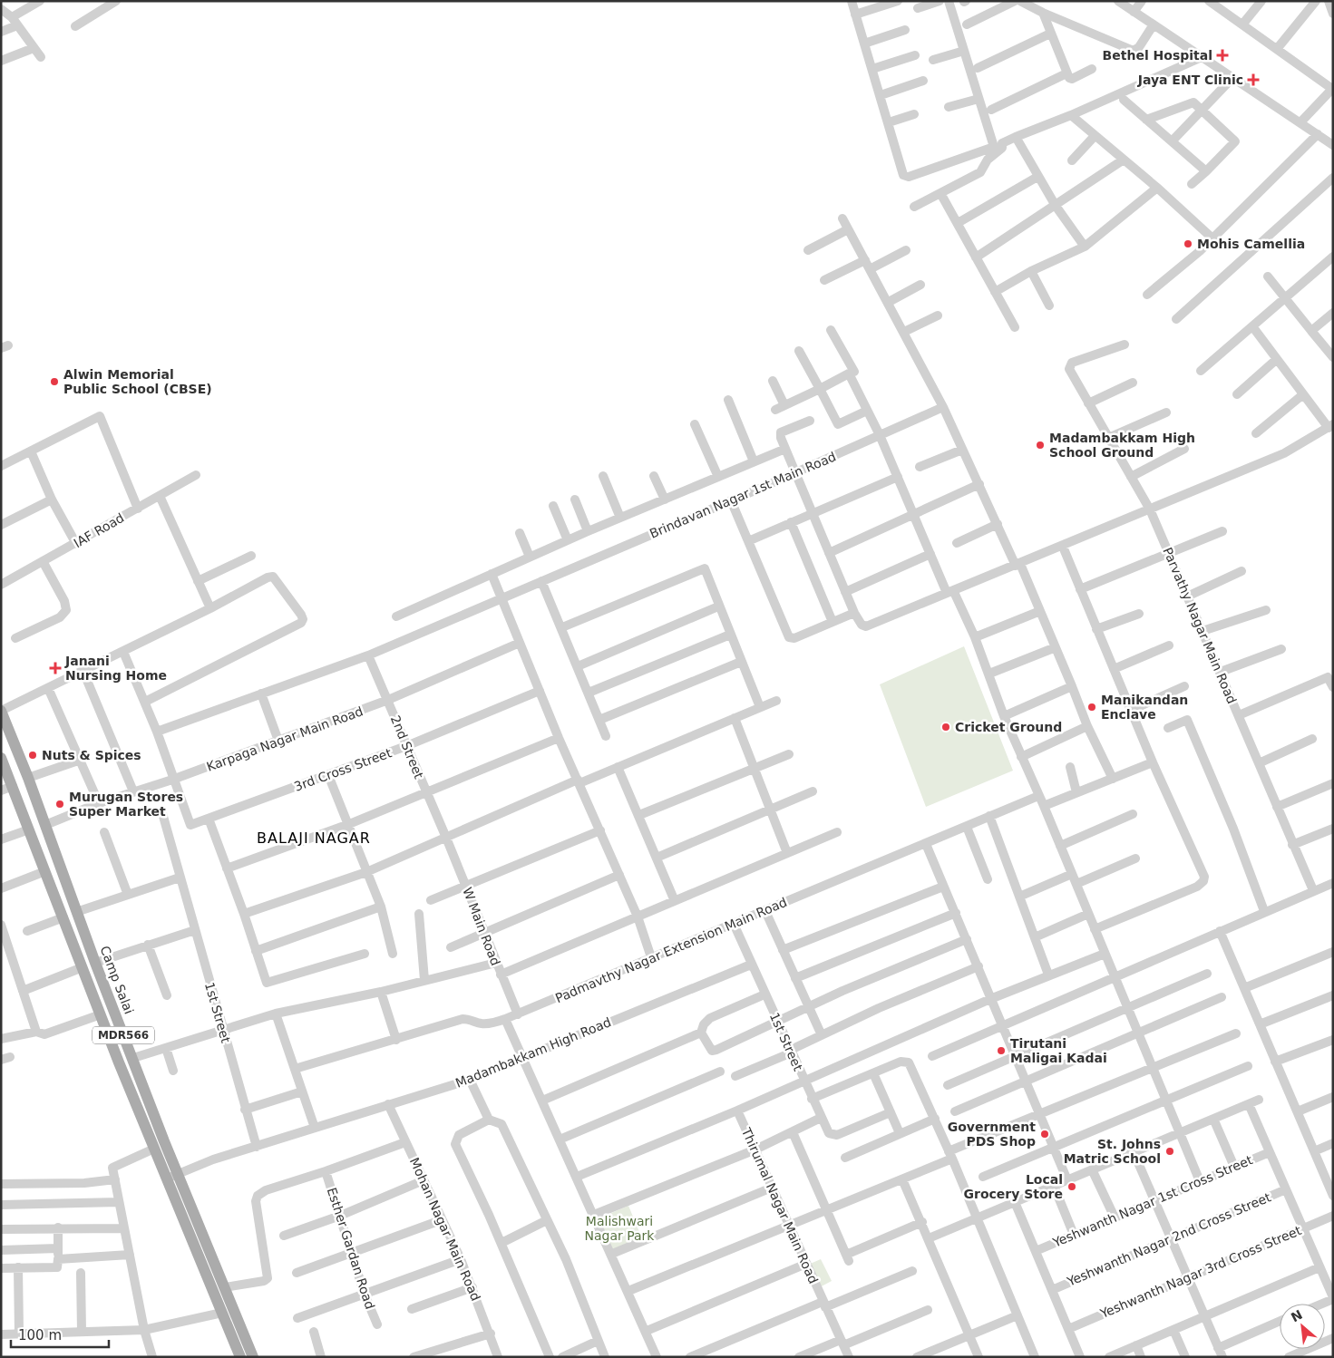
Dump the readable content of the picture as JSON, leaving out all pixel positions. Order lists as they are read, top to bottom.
{
  "streets": {
    "main road": ["Camp Salai", "MDR566"],
    "street": [
      "Brindavan Nagar 1st Main Road",
      "IAF Road",
      "Parvathy Nagar Main Road",
      "Karpaga Nagar Main Road",
      "2nd Street",
      "3rd Cross Street",
      "W Main Road",
      "Padmavthy Nagar Extension Main Road",
      "1st Street",
      "Madambakkam High Road",
      "Yeshwanth Nagar 1st Cross Street",
      "Thirumal Nagar Main Road",
      "Mohan Nagar Main Road",
      "Yeshwanth Nagar 2nd Cross Street",
      "Esther Gardan Road",
      "Yeshwanth Nagar 3rd Cross Street"
    ]
  },
  "crossings": [
    ["Brindavan Nagar 1st Main Road", "2nd Street"],
    ["Karpaga Nagar Main Road", "2nd Street"],
    ["Karpaga Nagar Main Road", "3rd Cross Street"],
    ["Karpaga Nagar Main Road", "Camp Salai"],
    ["2nd Street", "3rd Cross Street"],
    ["2nd Street", "W Main Road"],
    ["W Main Road", "Padmavthy Nagar Extension Main Road"],
    ["Camp Salai", "Madambakkam High Road"],
    ["1st Street", "Madambakkam High Road"],
    ["MDR566", "Madambakkam High Road"],
    ["Madambakkam High Road", "Mohan Nagar Main Road"]
  ],
  "districts": ["BALAJI NAGAR"],
  "parks": ["Malishwari Nagar Park"],
  "places": {
    "health": ["Bethel Hospital", "Jaya ENT Clinic", "Janani Nursing Home"],
    "other": [
      "Mohis Camellia",
      "Alwin Memorial Public School (CBSE)",
      "Madambakkam High School Ground",
      "Manikandan Enclave",
      "Cricket Ground",
      "Nuts & Spices",
      "Murugan Stores Super Market",
      "Tirutani Maligai Kadai",
      "Government PDS Shop",
      "St. Johns Matric School",
      "Local Grocery Store"
    ]
  },
  "scale_bar": "100 m",
  "north": "top left"
}
